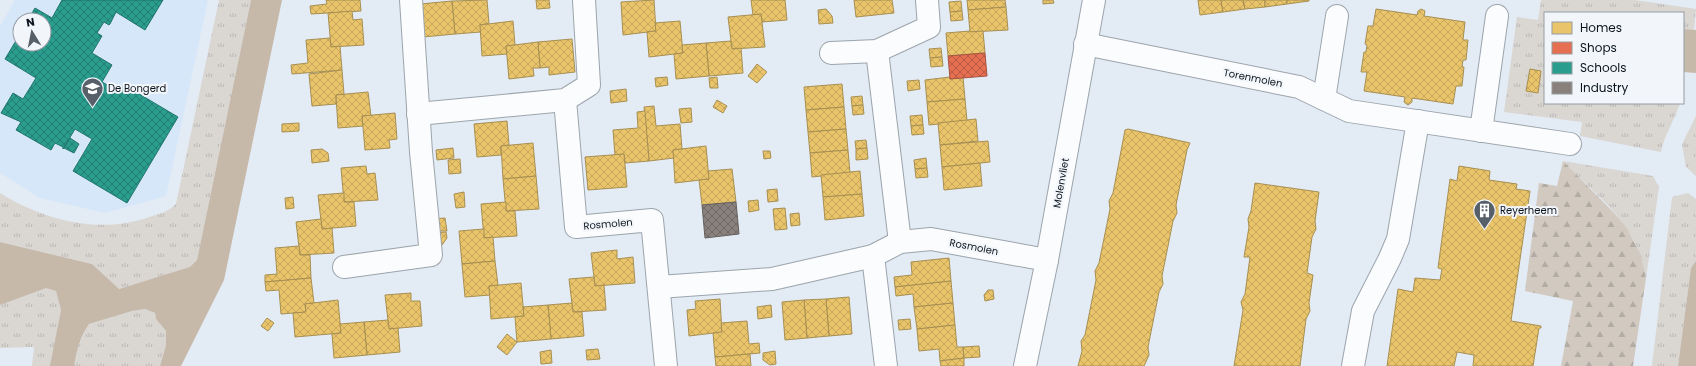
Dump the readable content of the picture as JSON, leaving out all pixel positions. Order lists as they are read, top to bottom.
{
  "streets": {
    "street": ["Torenmolen", "Molenvliet", "Rosmolen"]
  },
  "crossings": [
    ["Torenmolen", "Molenvliet"],
    ["Molenvliet", "Rosmolen"]
  ],
  "places": {
    "school or university": ["De Bongerd"],
    "building": ["Reyerheem"]
  },
  "legend": [
    "Homes",
    "Shops",
    "Schools",
    "Industry"
  ],
  "north": "top"
}
